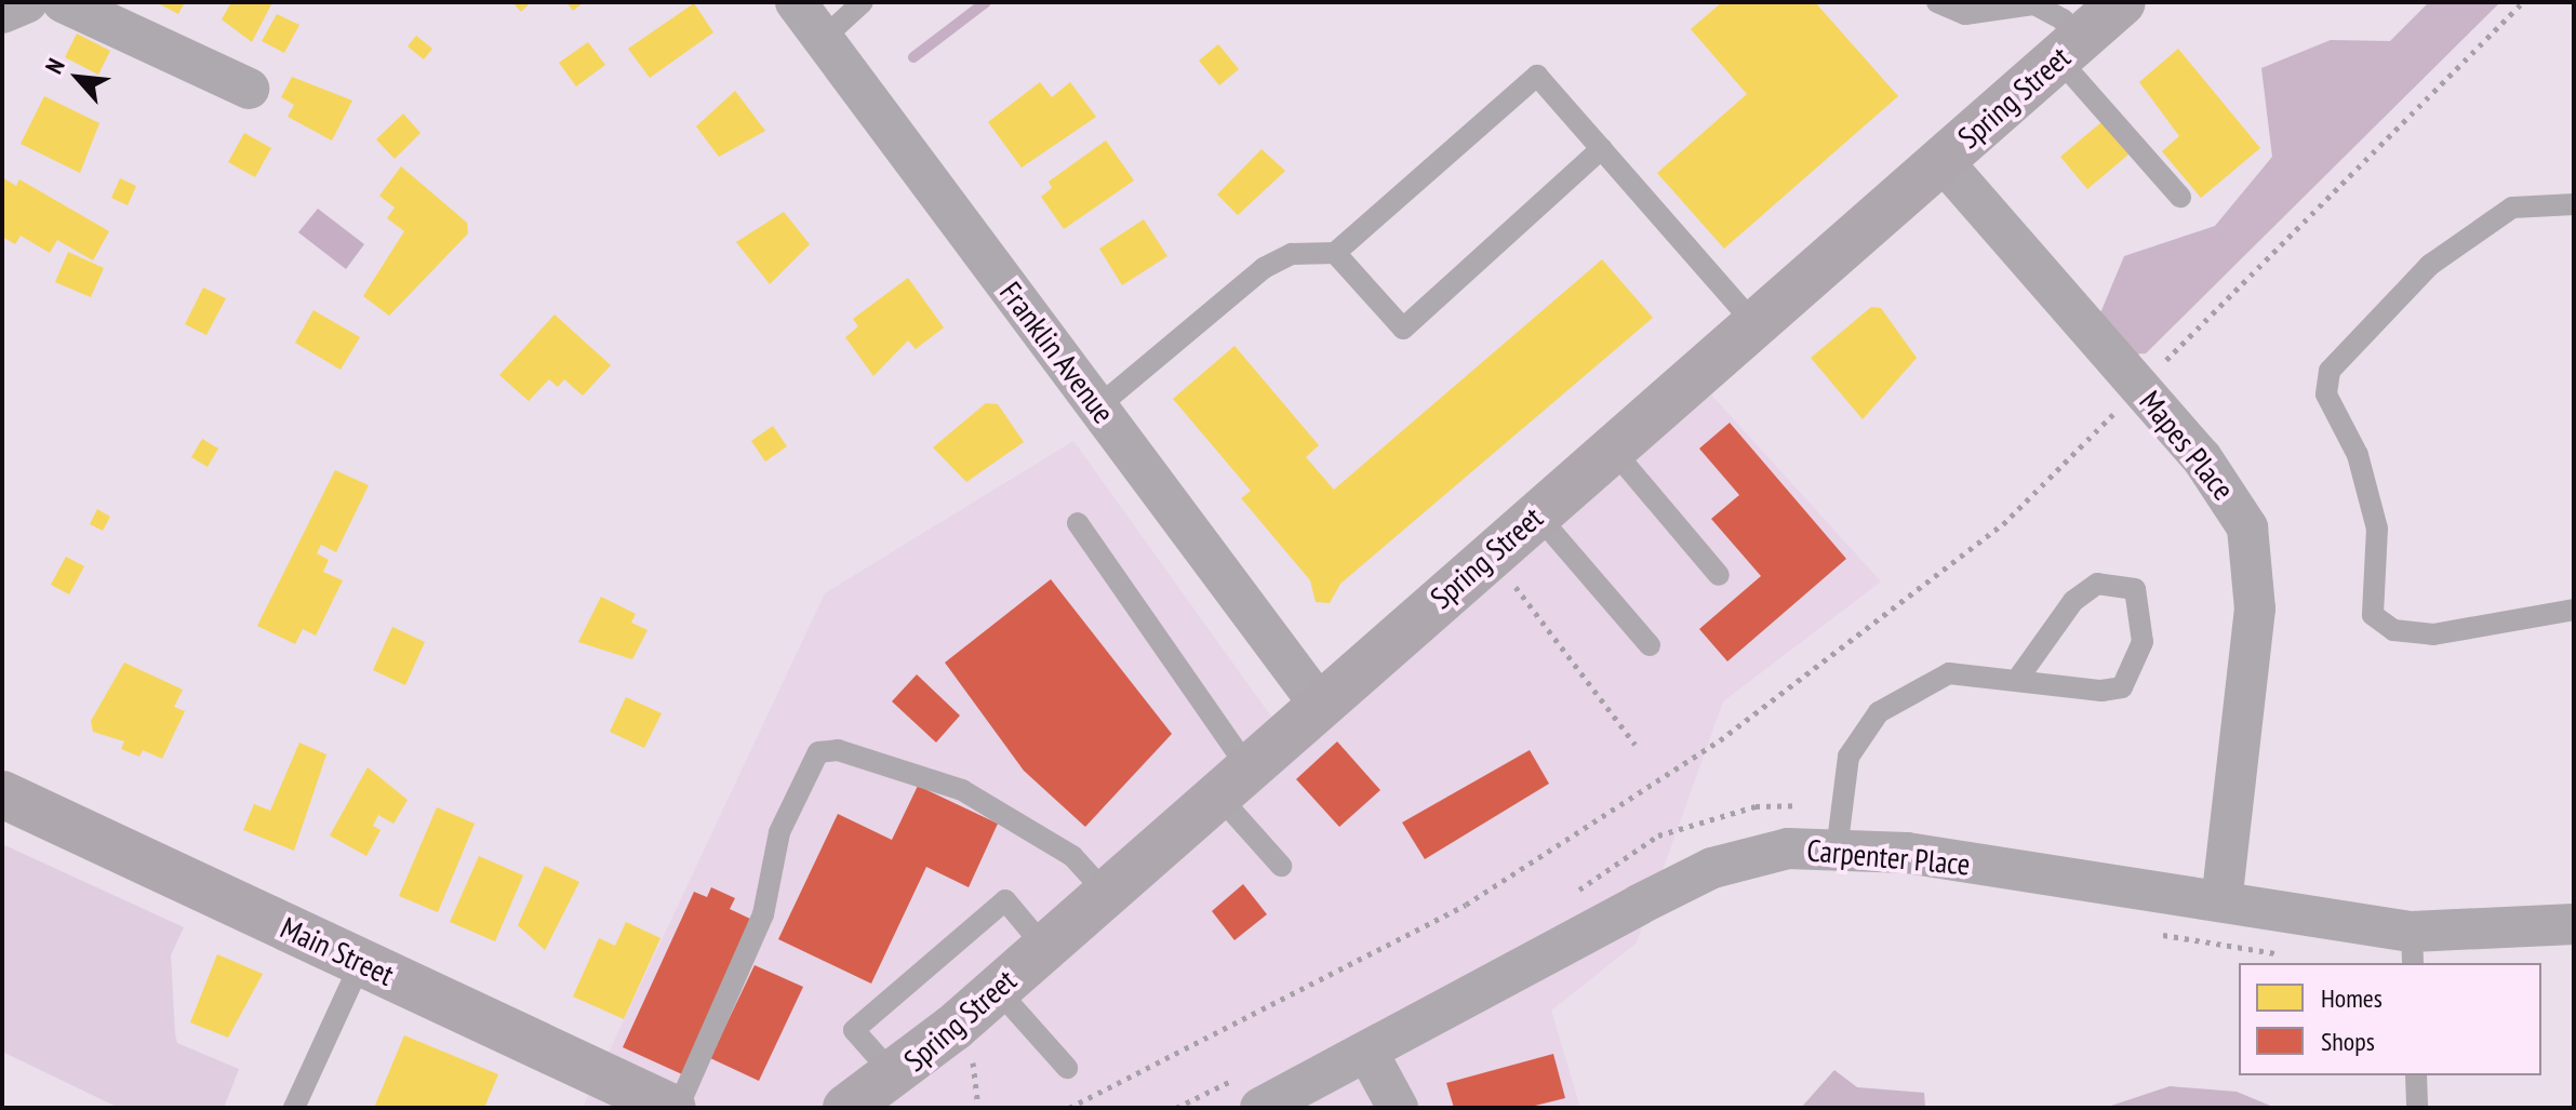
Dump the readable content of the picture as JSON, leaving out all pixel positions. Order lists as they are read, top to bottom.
{
  "streets": {
    "street": [
      "Spring Street",
      "Franklin Avenue",
      "Mapes Place",
      "Carpenter Place",
      "Main Street"
    ]
  },
  "crossings": [
    ["Spring Street", "Franklin Avenue"],
    ["Spring Street", "Mapes Place"],
    ["Mapes Place", "Carpenter Place"]
  ],
  "legend": ["Homes", "Shops"],
  "north": "top left"
}
